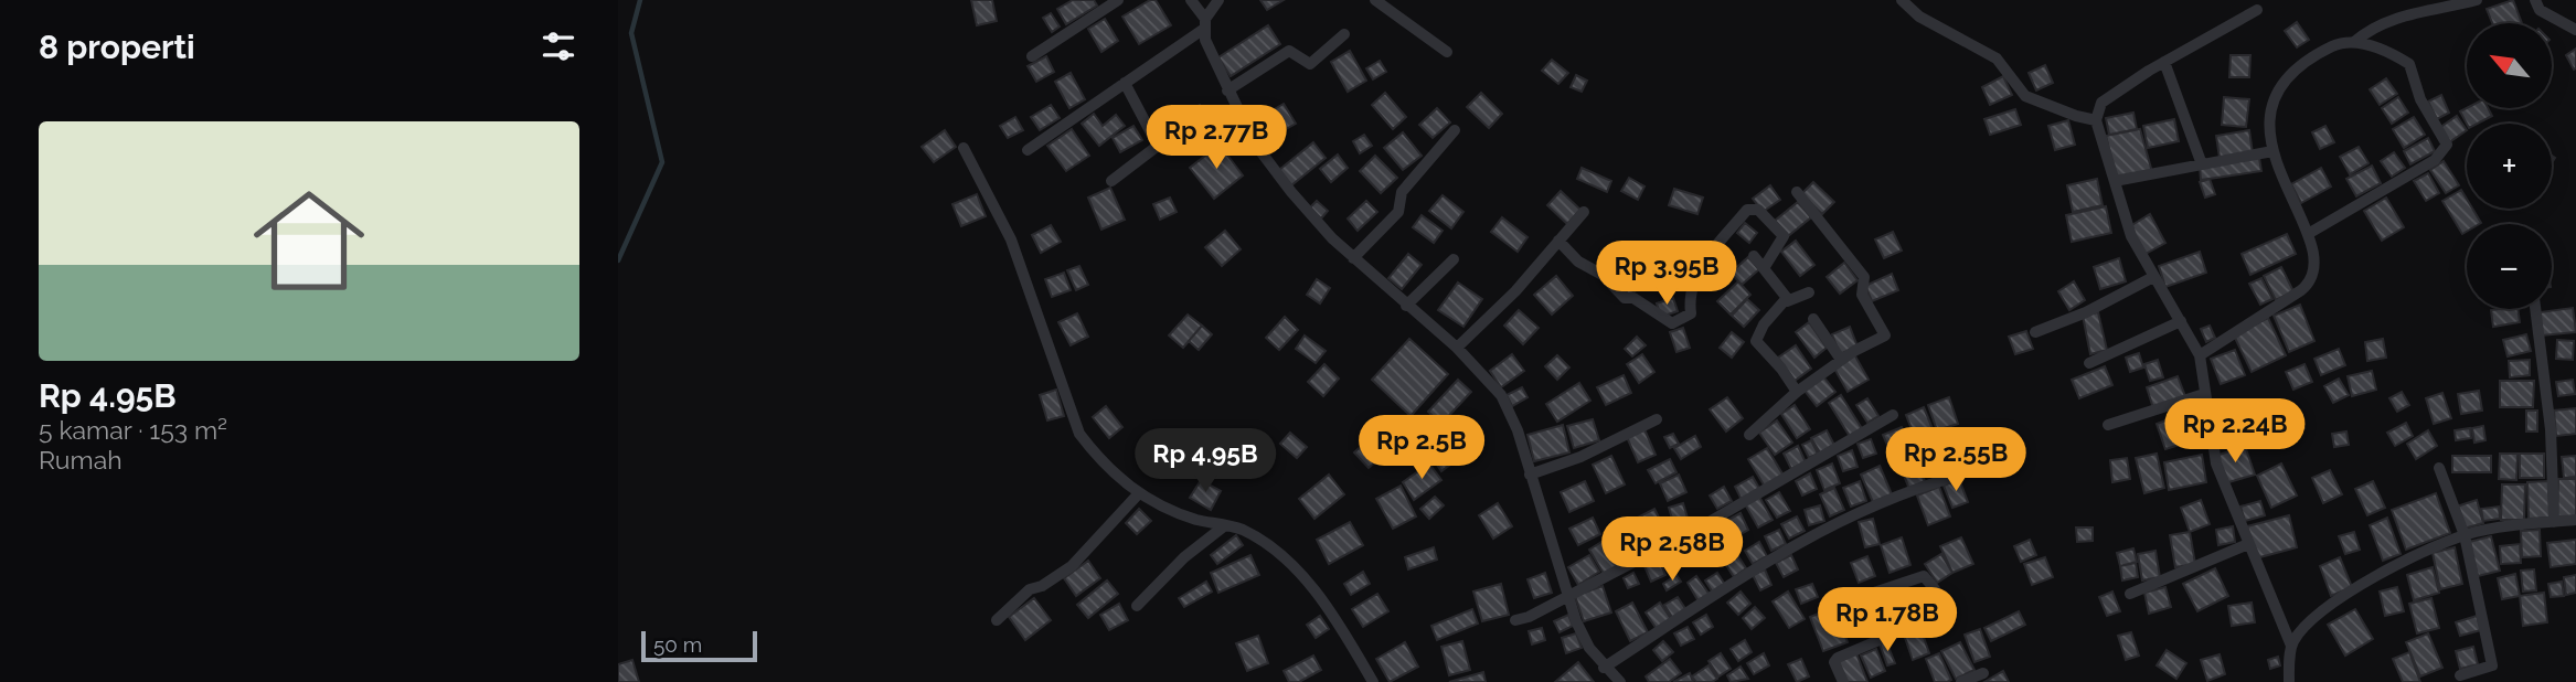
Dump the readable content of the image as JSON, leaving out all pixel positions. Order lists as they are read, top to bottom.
{
  "scale_bar": "50 m",
  "north": "top left",
  "page": {
    "heading": "8 properti",
    "map_buttons": ["+", "−"],
    "list": [
      {
        "name": "Rp 4.95B",
        "note": "5 kamar · 153 m² · Rumah"
      }
    ],
    "price": [
      "Rp 2.77B",
      "Rp 3.95B",
      "Rp 2.24B",
      "Rp 2.5B",
      "Rp 2.55B",
      "Rp 4.95B",
      "Rp 2.58B",
      "Rp 1.78B"
    ],
    "scale": "50 m"
  }
}
